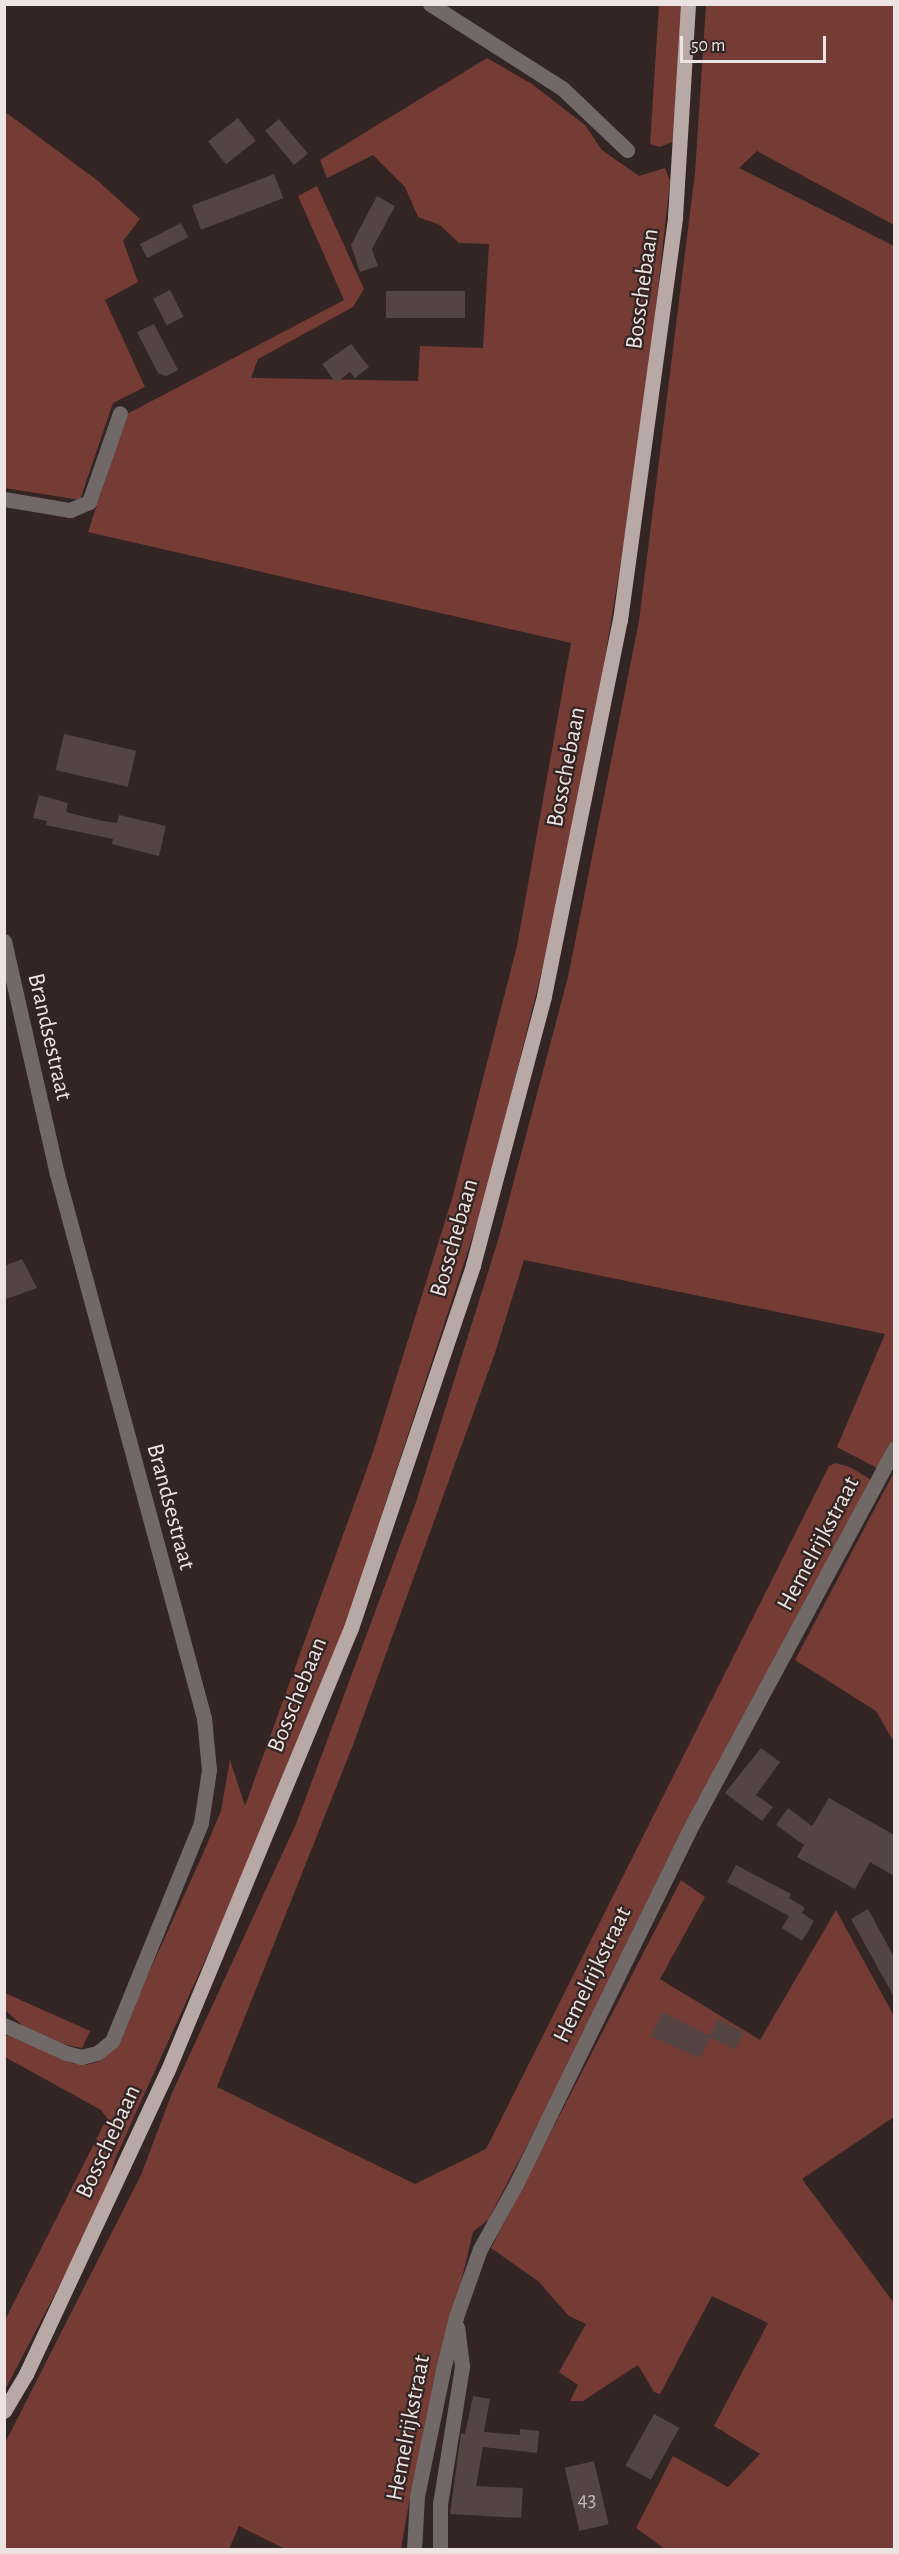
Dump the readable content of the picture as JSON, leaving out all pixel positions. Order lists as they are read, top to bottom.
{
  "streets": {
    "main road": ["Bosschebaan"],
    "street": ["Brandsestraat", "Hemelrijkstraat"]
  },
  "house_numbers": ["43"],
  "scale_bar": "50 m"
}
